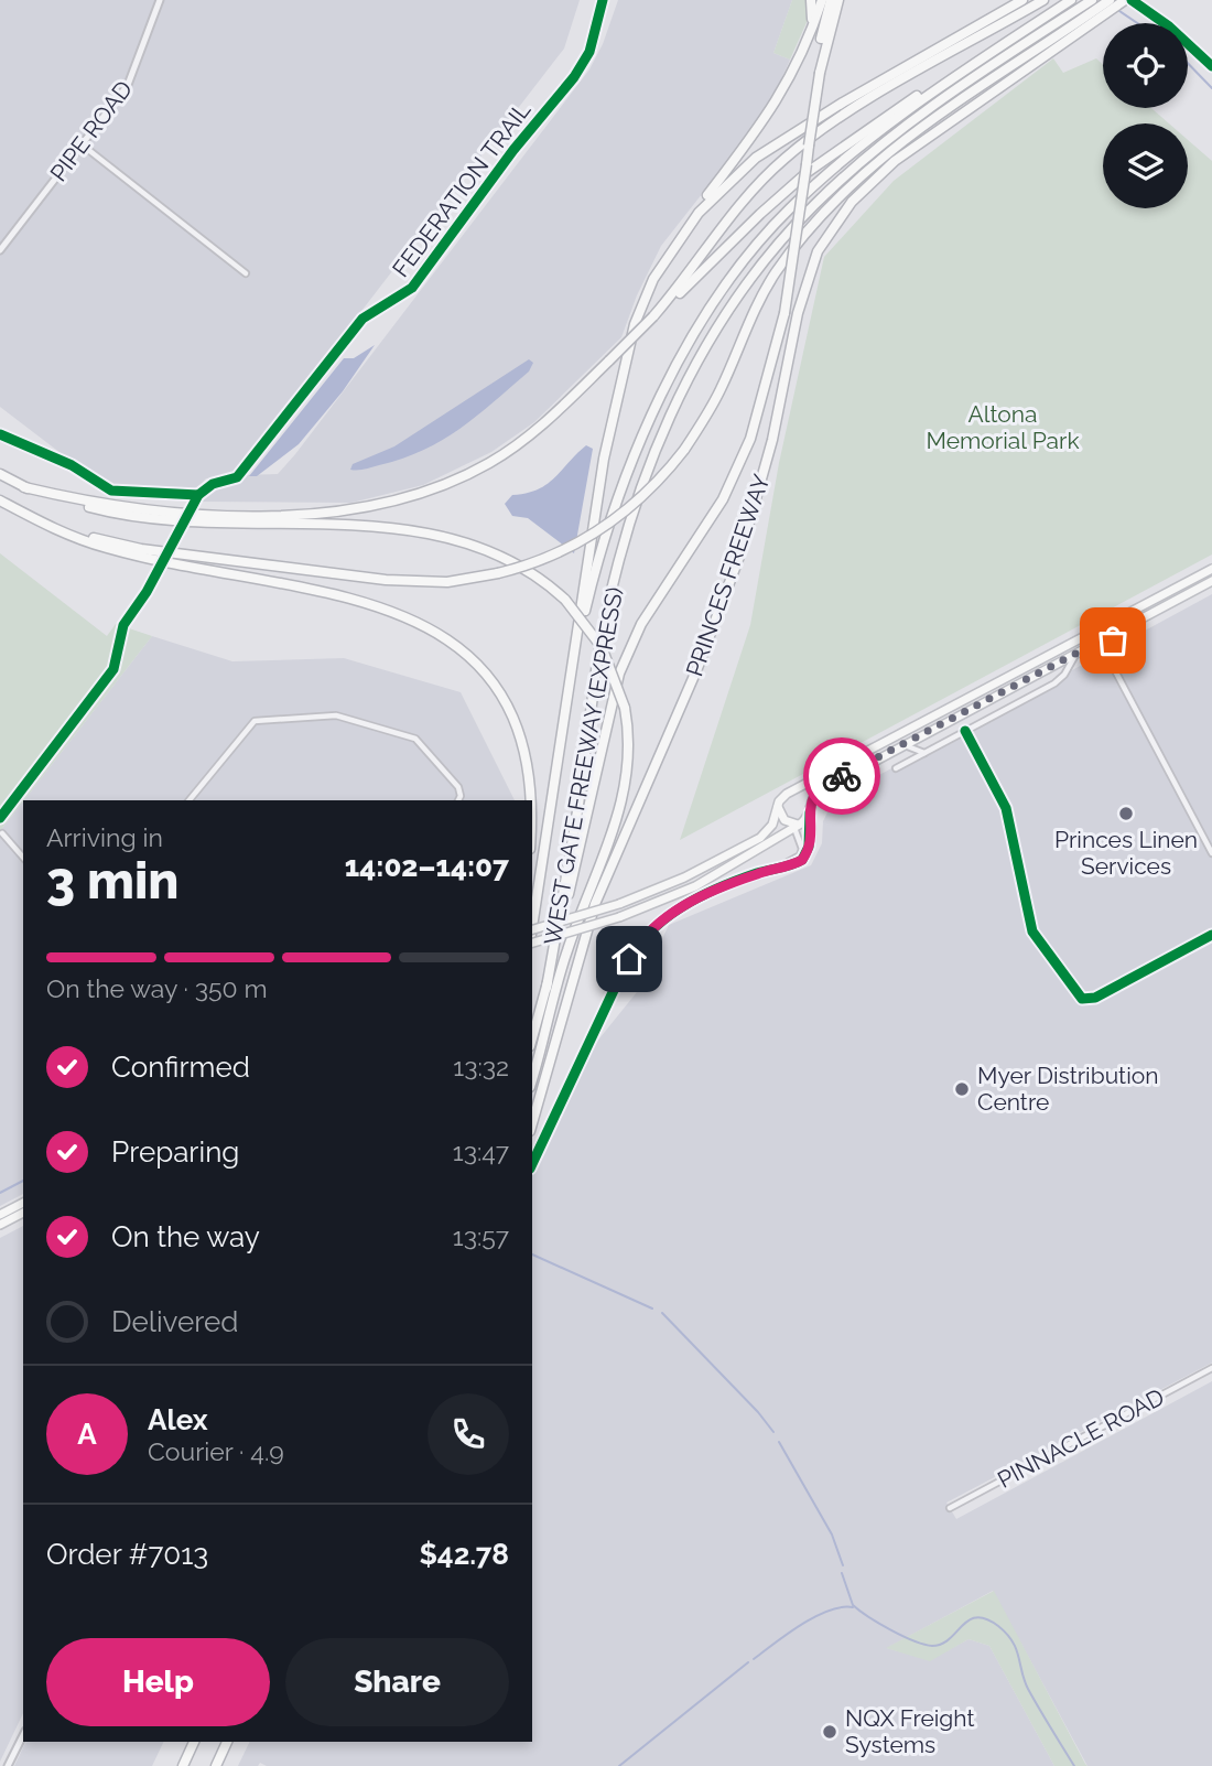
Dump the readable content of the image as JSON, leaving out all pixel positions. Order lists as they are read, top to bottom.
{
  "streets": {
    "highway": ["PRINCES FREEWAY", "WEST GATE FREEWAY (EXPRESS)"],
    "street": ["PIPE ROAD", "PINNACLE ROAD"],
    "cycle path": ["FEDERATION TRAIL"]
  },
  "parks": ["Altona Memorial Park"],
  "places": ["Princes Linen Services", "Myer Distribution Centre", "NQX Freight Systems"],
  "page": {
    "heading": ["3 min", "Arriving in", "14:02–14:07"],
    "panel": [
      "Alex",
      "Courier · 4.9",
      "Order #7013",
      "$42.78"
    ],
    "bar": "On the way · 350 m",
    "list": [
      ["Confirmed", "13:32"],
      ["Preparing", "13:47"],
      ["On the way", "13:57"],
      "Delivered"
    ],
    "round": "A",
    "buttons": ["Help", "Share"]
  }
}
